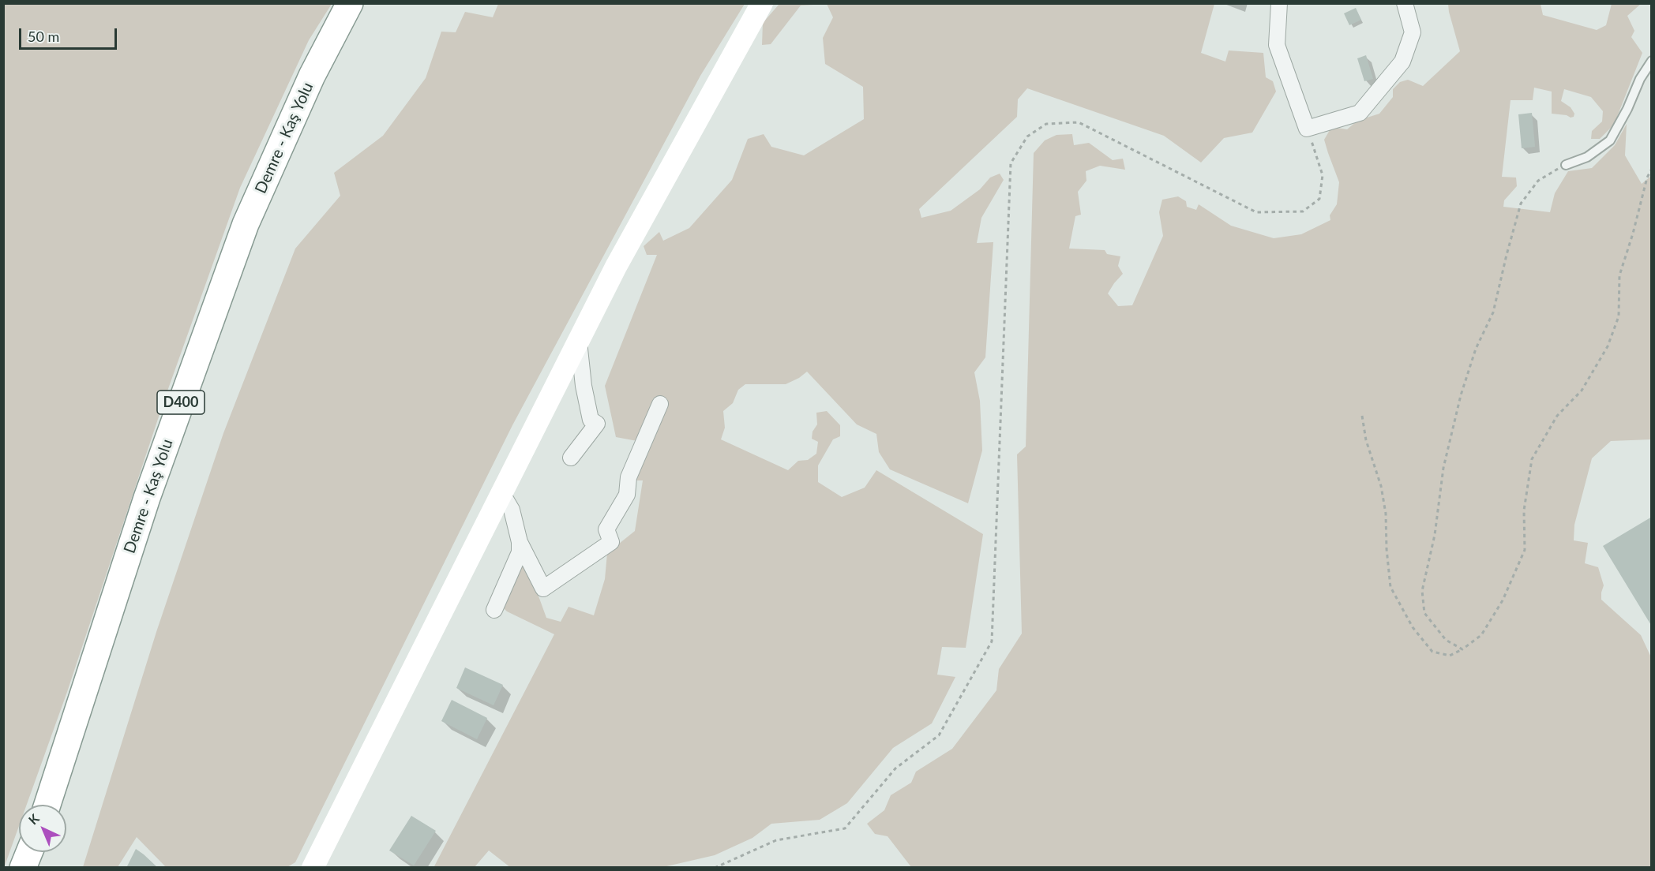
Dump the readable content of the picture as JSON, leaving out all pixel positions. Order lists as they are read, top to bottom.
{
  "streets": {
    "highway": ["Demre - Kaş Yolu", "D400"]
  },
  "scale_bar": "50 m",
  "north": "top left"
}
